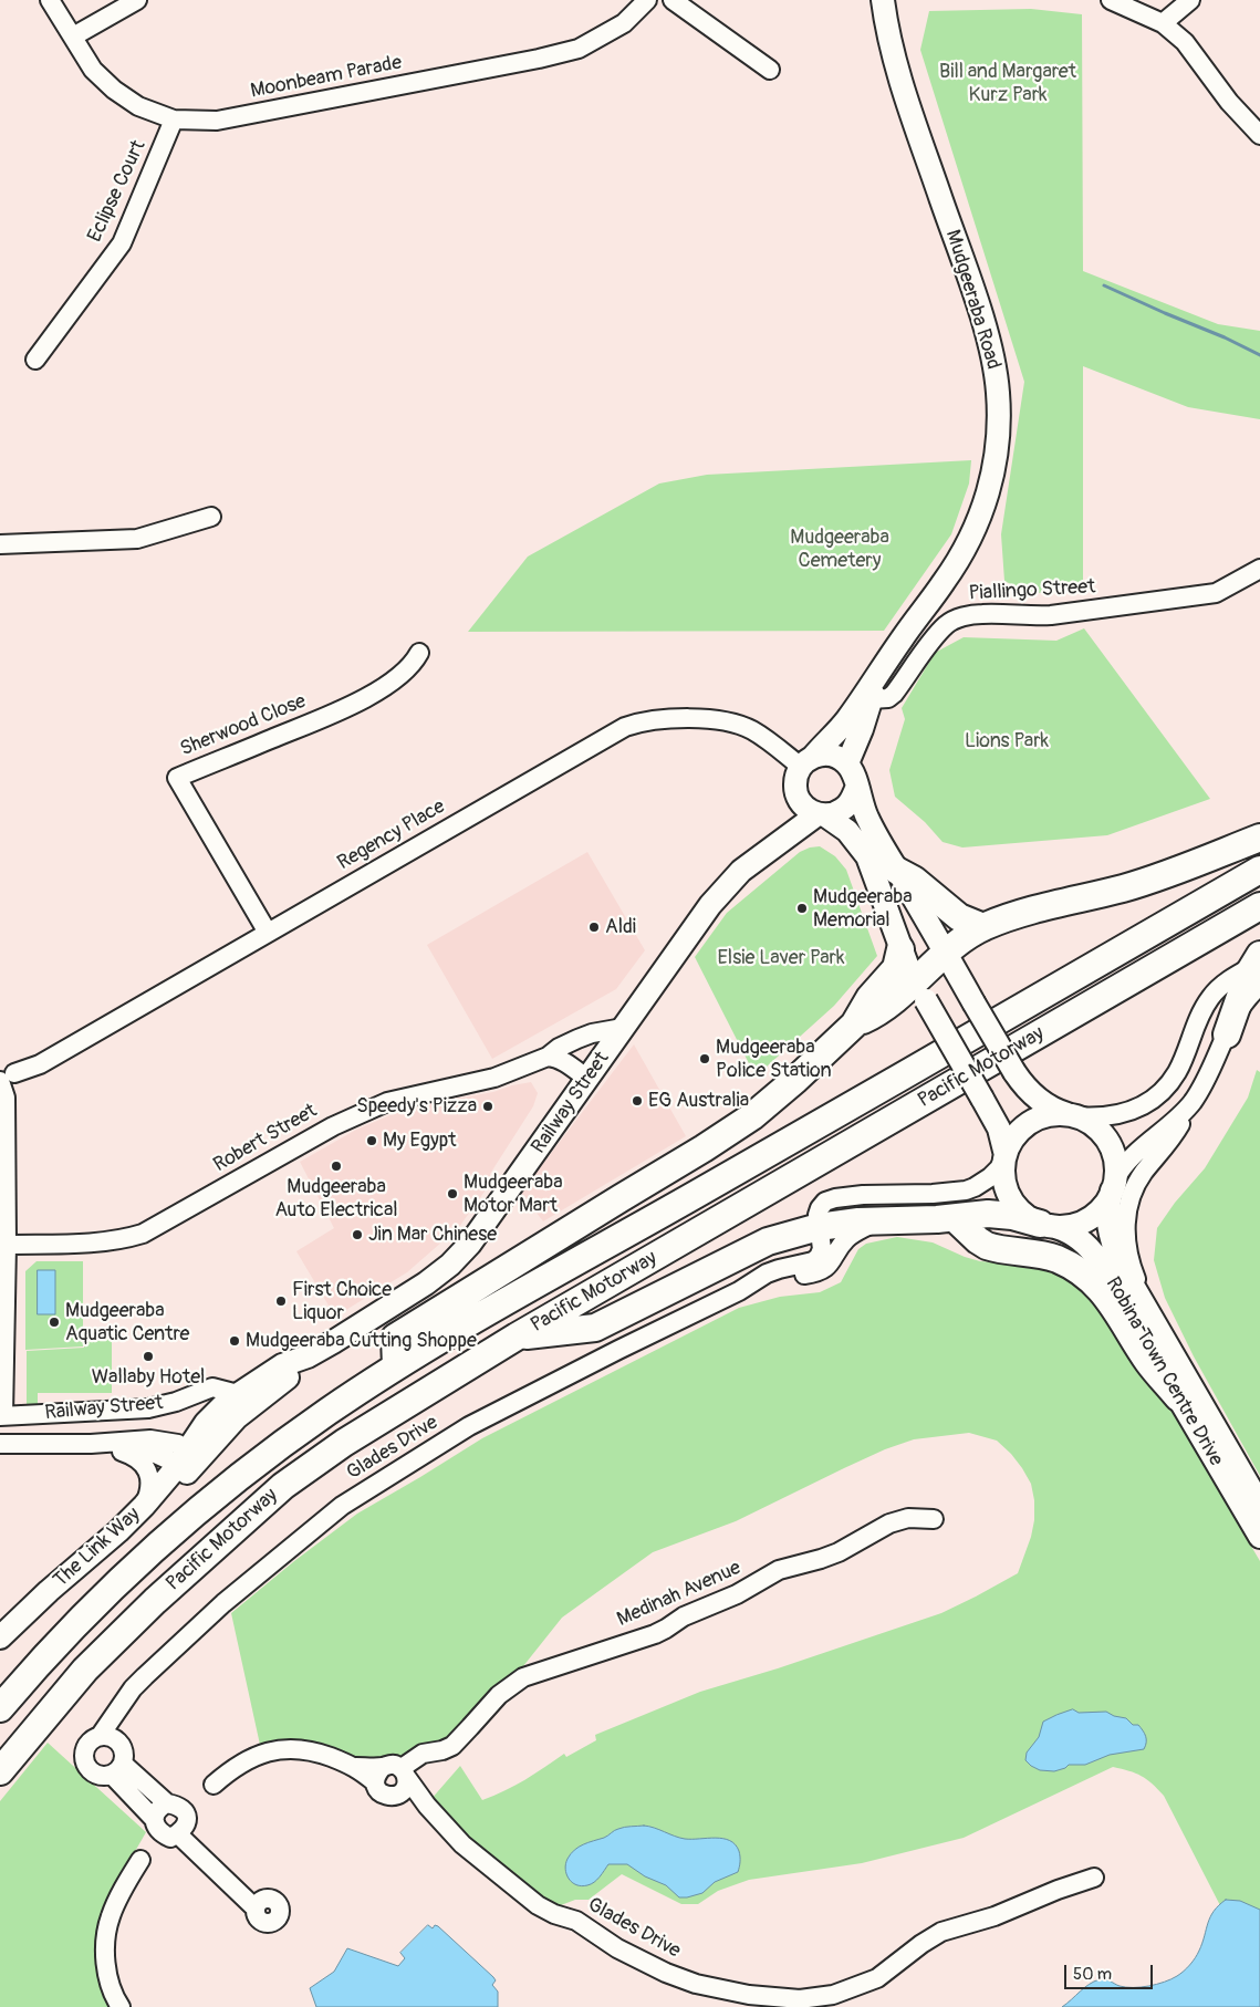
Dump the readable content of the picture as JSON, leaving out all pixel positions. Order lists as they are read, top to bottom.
{
  "streets": {
    "highway": ["Pacific Motorway"],
    "main road": [
      "Mudgeeraba Road",
      "Railway Street",
      "Robina Town Centre Drive",
      "The Link Way"
    ],
    "street": [
      "Moonbeam Parade",
      "Eclipse Court",
      "Piallingo Street",
      "Sherwood Close",
      "Regency Place",
      "Robert Street",
      "Glades Drive",
      "Medinah Avenue"
    ]
  },
  "crossings": [
    ["Moonbeam Parade", "Eclipse Court"],
    ["Mudgeeraba Road", "Piallingo Street"],
    ["Mudgeeraba Road", "Regency Place"],
    ["Mudgeeraba Road", "Railway Street"],
    ["Sherwood Close", "Regency Place"],
    ["Regency Place", "Railway Street"],
    ["Railway Street", "Robert Street"],
    ["Railway Street", "The Link Way"],
    ["Glades Drive", "Medinah Avenue"]
  ],
  "parks": [
    "Bill and Margaret Kurz Park",
    "Mudgeeraba Cemetery",
    "Lions Park",
    "Elsie Laver Park"
  ],
  "places": [
    "Mudgeeraba Memorial",
    "Aldi",
    "Mudgeeraba Police Station",
    "EG Australia",
    "Speedy's Pizza",
    "My Egypt",
    "Mudgeeraba Auto Electrical",
    "Mudgeeraba Motor Mart",
    "Jin Mar Chinese",
    "First Choice Liquor",
    "Mudgeeraba Aquatic Centre",
    "Mudgeeraba Cutting Shoppe",
    "Wallaby Hotel"
  ],
  "scale_bar": "50 m"
}
